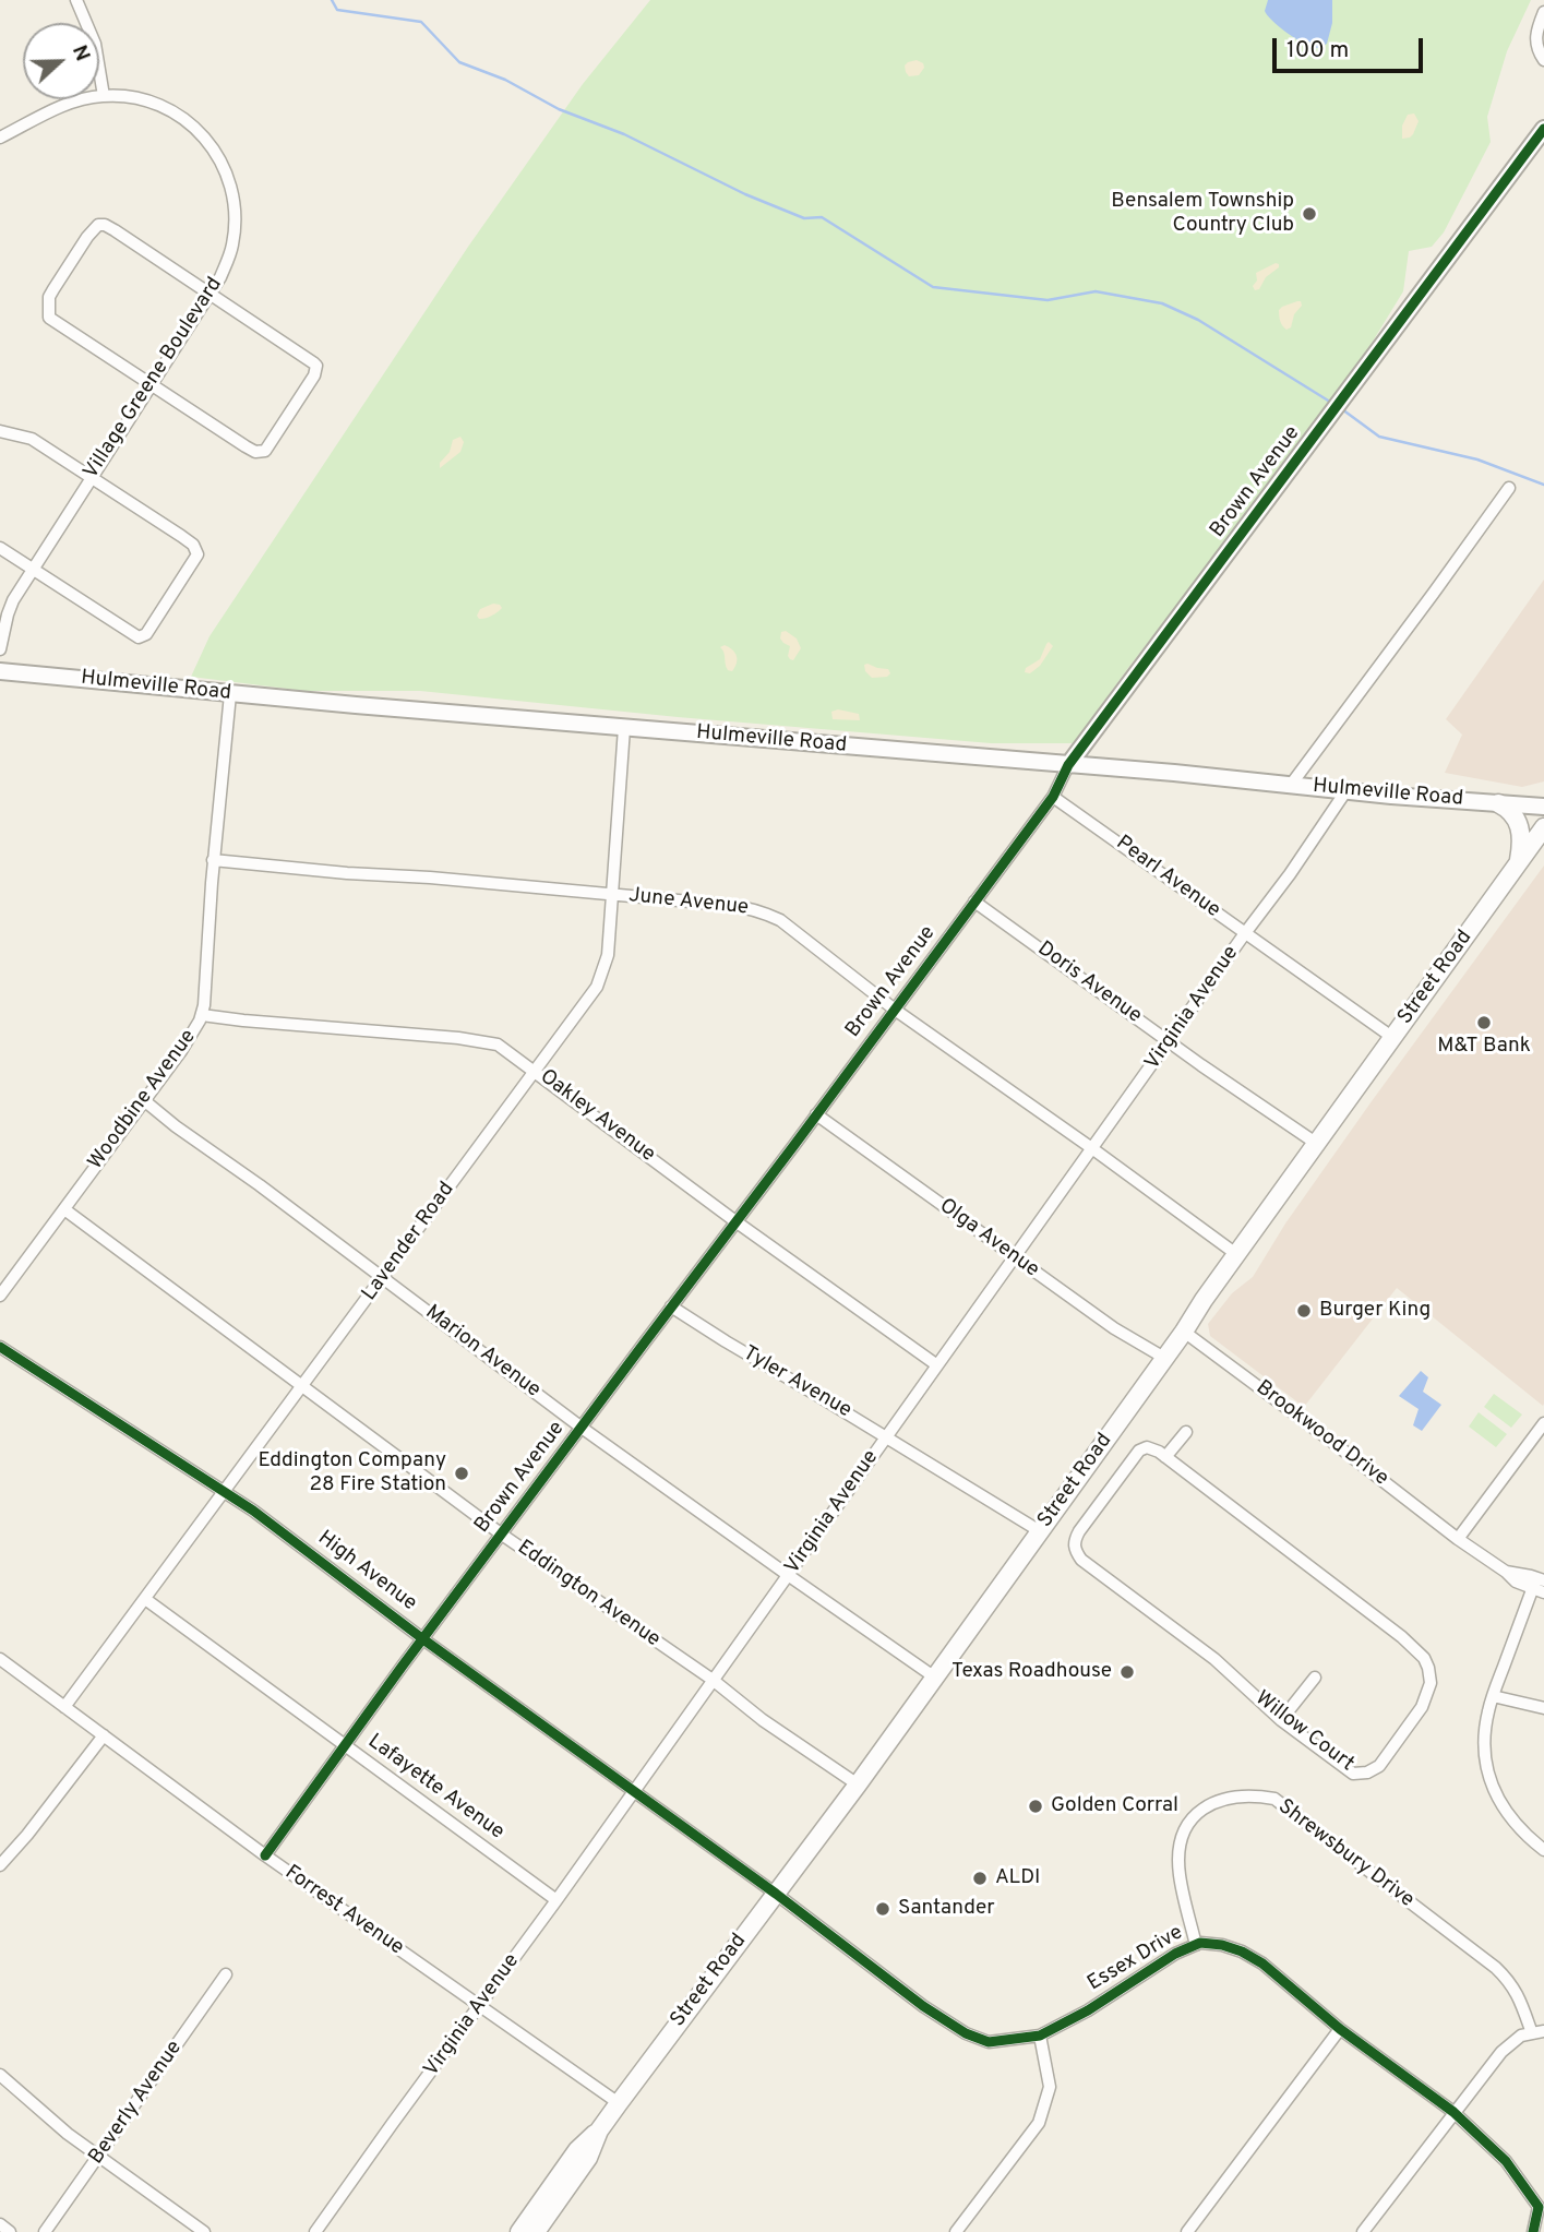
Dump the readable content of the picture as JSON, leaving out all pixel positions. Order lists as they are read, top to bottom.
{
  "streets": {
    "main road": ["Brown Avenue", "Hulmeville Road", "Street Road"],
    "street": [
      "Village Greene Boulevard",
      "Pearl Avenue",
      "June Avenue",
      "Doris Avenue",
      "Virginia Avenue",
      "Woodbine Avenue",
      "Oakley Avenue",
      "Olga Avenue",
      "Lavender Road",
      "Marion Avenue",
      "Tyler Avenue",
      "Brookwood Drive",
      "High Avenue",
      "Eddington Avenue",
      "Willow Court",
      "Lafayette Avenue",
      "Shrewsbury Drive",
      "Forrest Avenue",
      "Essex Drive",
      "Beverly Avenue"
    ]
  },
  "crossings": [
    ["Brown Avenue", "Hulmeville Road"],
    ["Brown Avenue", "Pearl Avenue"],
    ["Brown Avenue", "June Avenue"],
    ["Brown Avenue", "Doris Avenue"],
    ["Brown Avenue", "Oakley Avenue"],
    ["Brown Avenue", "Olga Avenue"],
    ["Brown Avenue", "Marion Avenue"],
    ["Brown Avenue", "Tyler Avenue"],
    ["Brown Avenue", "High Avenue"],
    ["Brown Avenue", "Eddington Avenue"],
    ["Brown Avenue", "Lafayette Avenue"],
    ["Brown Avenue", "Forrest Avenue"],
    ["Hulmeville Road", "Virginia Avenue"],
    ["Hulmeville Road", "Woodbine Avenue"],
    ["Hulmeville Road", "Lavender Road"],
    ["Pearl Avenue", "Street Road"],
    ["Pearl Avenue", "Virginia Avenue"],
    ["June Avenue", "Street Road"],
    ["June Avenue", "Virginia Avenue"],
    ["June Avenue", "Woodbine Avenue"],
    ["June Avenue", "Lavender Road"],
    ["Street Road", "Doris Avenue"],
    ["Street Road", "Olga Avenue"],
    ["Street Road", "Marion Avenue"],
    ["Street Road", "Tyler Avenue"],
    ["Street Road", "Brookwood Drive"],
    ["Street Road", "High Avenue"],
    ["Street Road", "Eddington Avenue"],
    ["Street Road", "Forrest Avenue"],
    ["Street Road", "Essex Drive"],
    ["Doris Avenue", "Virginia Avenue"],
    ["Virginia Avenue", "Oakley Avenue"],
    ["Virginia Avenue", "Olga Avenue"],
    ["Virginia Avenue", "Marion Avenue"],
    ["Virginia Avenue", "Tyler Avenue"],
    ["Virginia Avenue", "High Avenue"],
    ["Virginia Avenue", "Eddington Avenue"],
    ["Virginia Avenue", "Lafayette Avenue"],
    ["Virginia Avenue", "Forrest Avenue"],
    ["Woodbine Avenue", "Oakley Avenue"],
    ["Woodbine Avenue", "Marion Avenue"],
    ["Woodbine Avenue", "Eddington Avenue"],
    ["Oakley Avenue", "Lavender Road"],
    ["Lavender Road", "Marion Avenue"],
    ["Lavender Road", "High Avenue"],
    ["Lavender Road", "Eddington Avenue"],
    ["Lavender Road", "Lafayette Avenue"],
    ["Lavender Road", "Forrest Avenue"],
    ["High Avenue", "Essex Drive"],
    ["Shrewsbury Drive", "Essex Drive"]
  ],
  "places": [
    "Bensalem Township Country Club",
    "M&T Bank",
    "Burger King",
    "Eddington Company 28 Fire Station",
    "Texas Roadhouse",
    "Golden Corral",
    "ALDI",
    "Santander"
  ],
  "scale_bar": "100 m",
  "north": "right"
}
